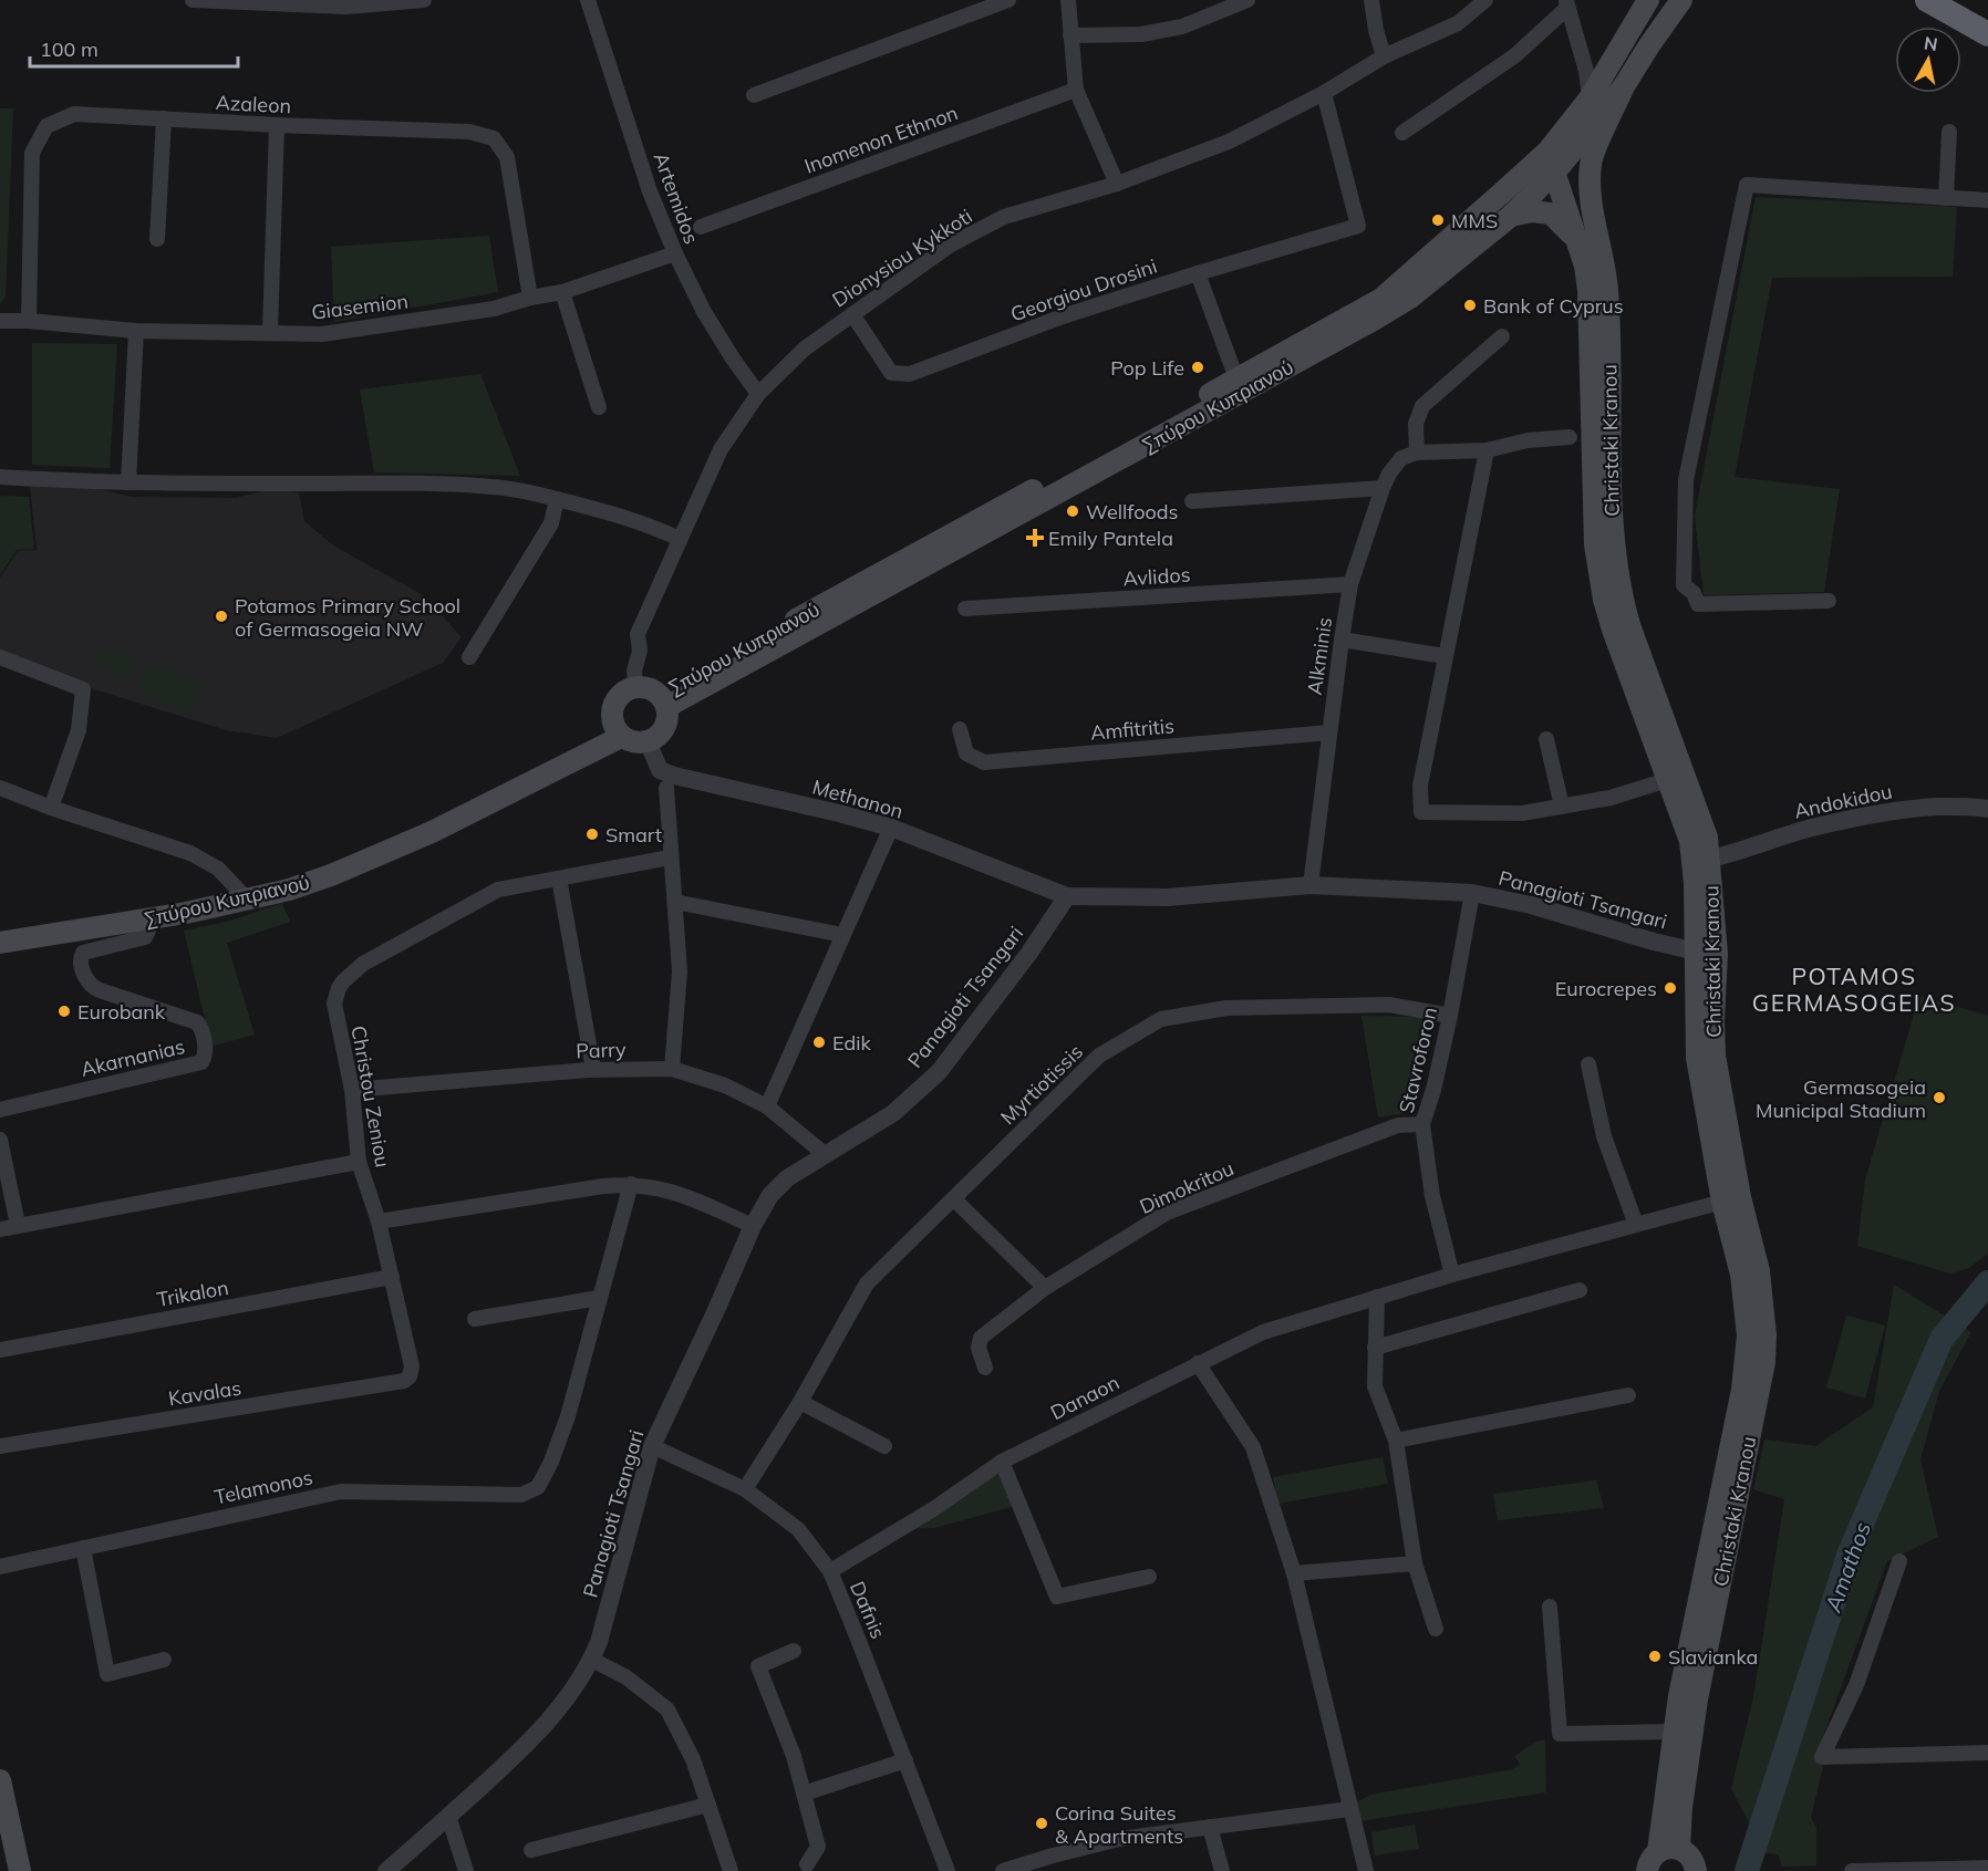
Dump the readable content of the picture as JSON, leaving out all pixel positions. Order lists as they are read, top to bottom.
{
  "streets": {
    "main road": ["Σπύρου Κυπριανού", "Christaki Kranou"],
    "street": [
      "Azaleon",
      "Inomenon Ethnon",
      "Artemidos",
      "Dionysiou Kykkoti",
      "Georgiou Drosini",
      "Giasemion",
      "Avlidos",
      "Alkminis",
      "Amfitritis",
      "Methanon",
      "Andokidou",
      "Panagioti Tsangari",
      "Parry",
      "Akarnanias",
      "Stavroforon",
      "Myrtiotissis",
      "Christou Zeniou",
      "Dimokritou",
      "Trikalon",
      "Kavalas",
      "Danaon",
      "Telamonos",
      "Dafnis"
    ]
  },
  "crossings": [
    ["Azaleon", "Giasemion"],
    ["Artemidos", "Dionysiou Kykkoti"],
    ["Artemidos", "Giasemion"],
    ["Dionysiou Kykkoti", "Georgiou Drosini"],
    ["Dionysiou Kykkoti", "Σπύρου Κυπριανού"],
    ["Dionysiou Kykkoti", "Methanon"],
    ["Σπύρου Κυπριανού", "Christaki Kranou"],
    ["Σπύρου Κυπριανού", "Methanon"],
    ["Σπύρου Κυπριανού", "Akarnanias"],
    ["Christaki Kranou", "Andokidou"],
    ["Christaki Kranou", "Panagioti Tsangari"],
    ["Christaki Kranou", "Danaon"],
    ["Avlidos", "Alkminis"],
    ["Alkminis", "Amfitritis"],
    ["Alkminis", "Panagioti Tsangari"],
    ["Methanon", "Panagioti Tsangari"],
    ["Panagioti Tsangari", "Parry"],
    ["Panagioti Tsangari", "Stavroforon"],
    ["Panagioti Tsangari", "Dafnis"],
    ["Parry", "Christou Zeniou"],
    ["Stavroforon", "Myrtiotissis"],
    ["Stavroforon", "Dimokritou"],
    ["Stavroforon", "Danaon"],
    ["Myrtiotissis", "Dafnis"],
    ["Christou Zeniou", "Trikalon"],
    ["Christou Zeniou", "Kavalas"],
    ["Danaon", "Dafnis"]
  ],
  "districts": ["POTAMOS GERMASOGEIAS"],
  "water": ["Amathos"],
  "places": {
    "other": [
      "MMS",
      "Bank of Cyprus",
      "Pop Life",
      "Wellfoods",
      "Potamos Primary School of Germasogeia NW",
      "Smart",
      "Eurocrepes",
      "Eurobank",
      "Edik",
      "Germasogeia Municipal Stadium",
      "Slavianka",
      "Corina Suites & Apartments"
    ],
    "health": ["Emily Pantela"]
  },
  "scale_bar": "100 m",
  "north": "top"
}
